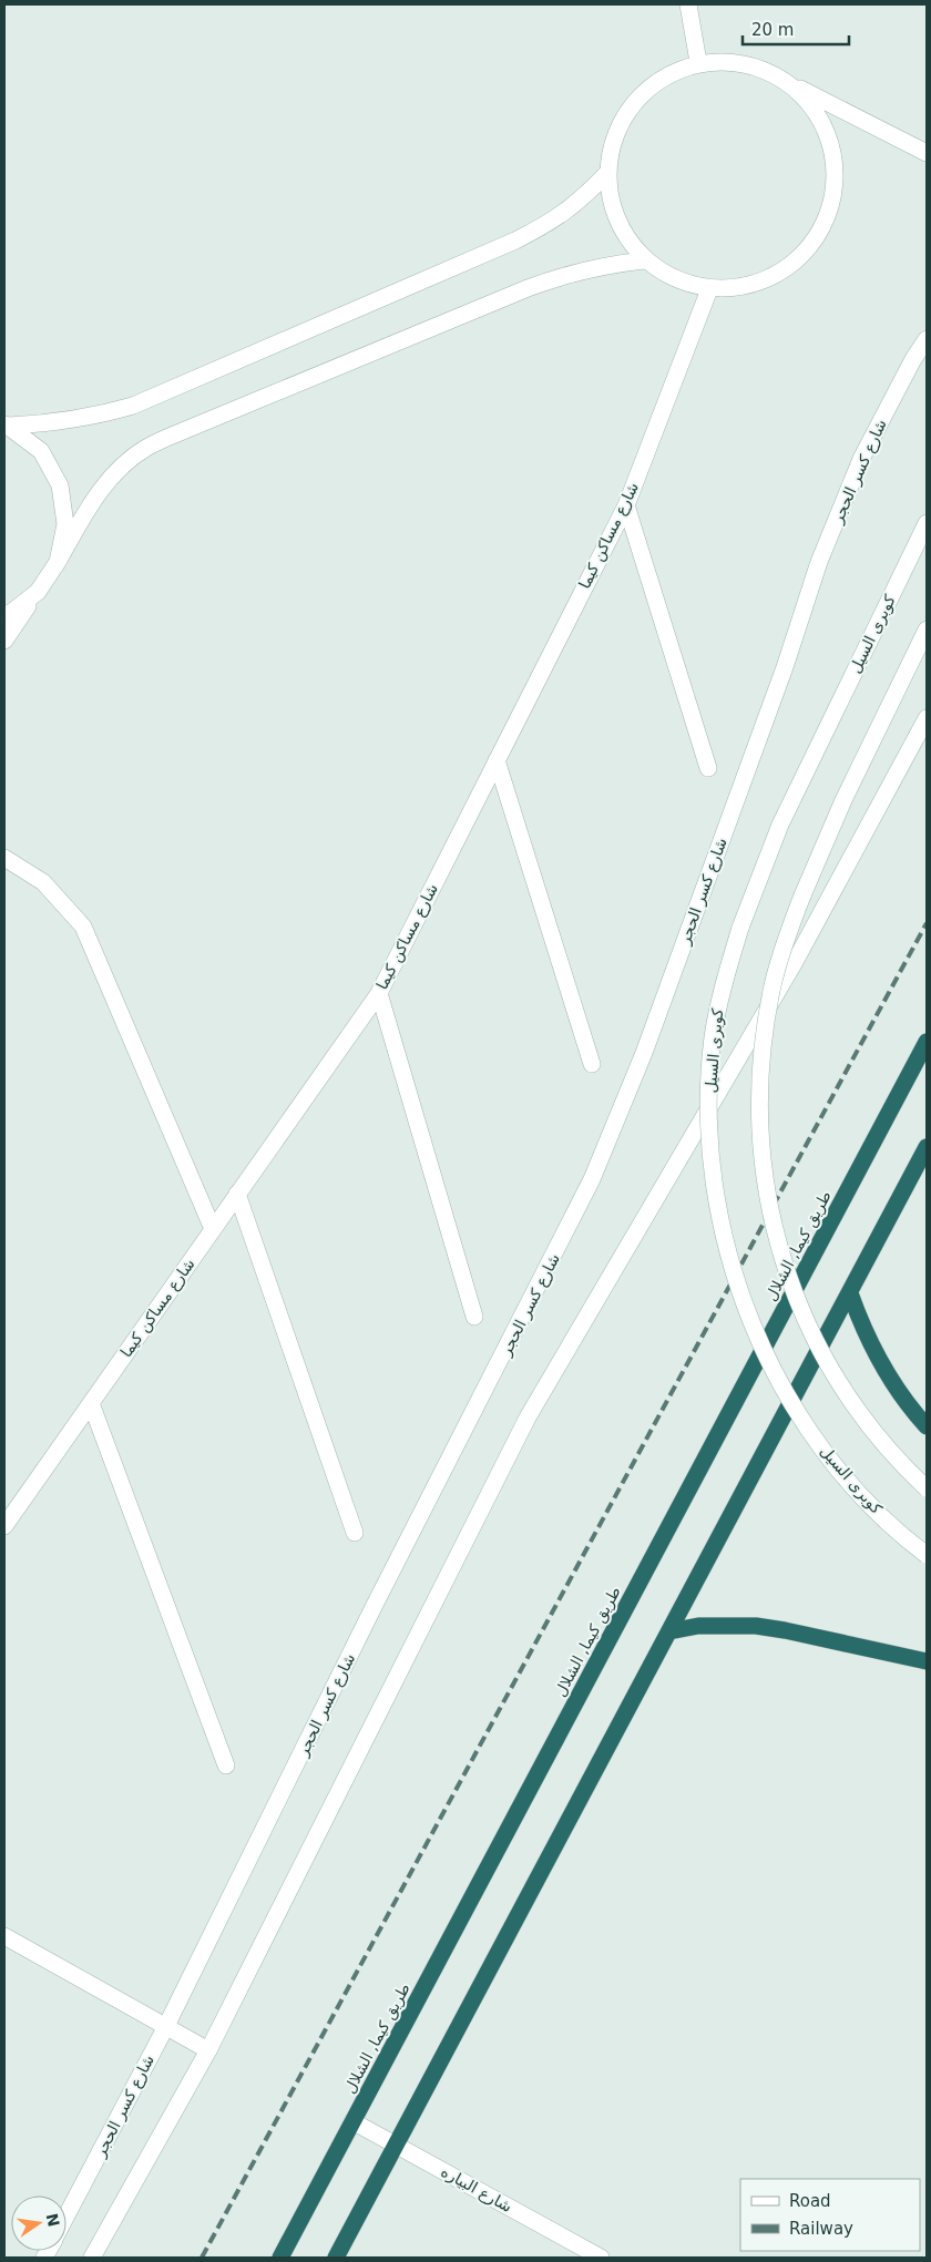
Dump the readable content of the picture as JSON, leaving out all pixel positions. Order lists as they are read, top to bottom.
{
  "streets": {
    "highway": ["طريق كيما, الشلال"],
    "street": [
      "شارع كسر الحجر",
      "شارع مساكن كيما",
      "كوبرى السيل",
      "شارع البياره"
    ]
  },
  "crossings": [
    ["طريق كيما, الشلال", "شارع البياره"]
  ],
  "legend": ["Road", "Railway"],
  "scale_bar": "20 m",
  "north": "right"
}
